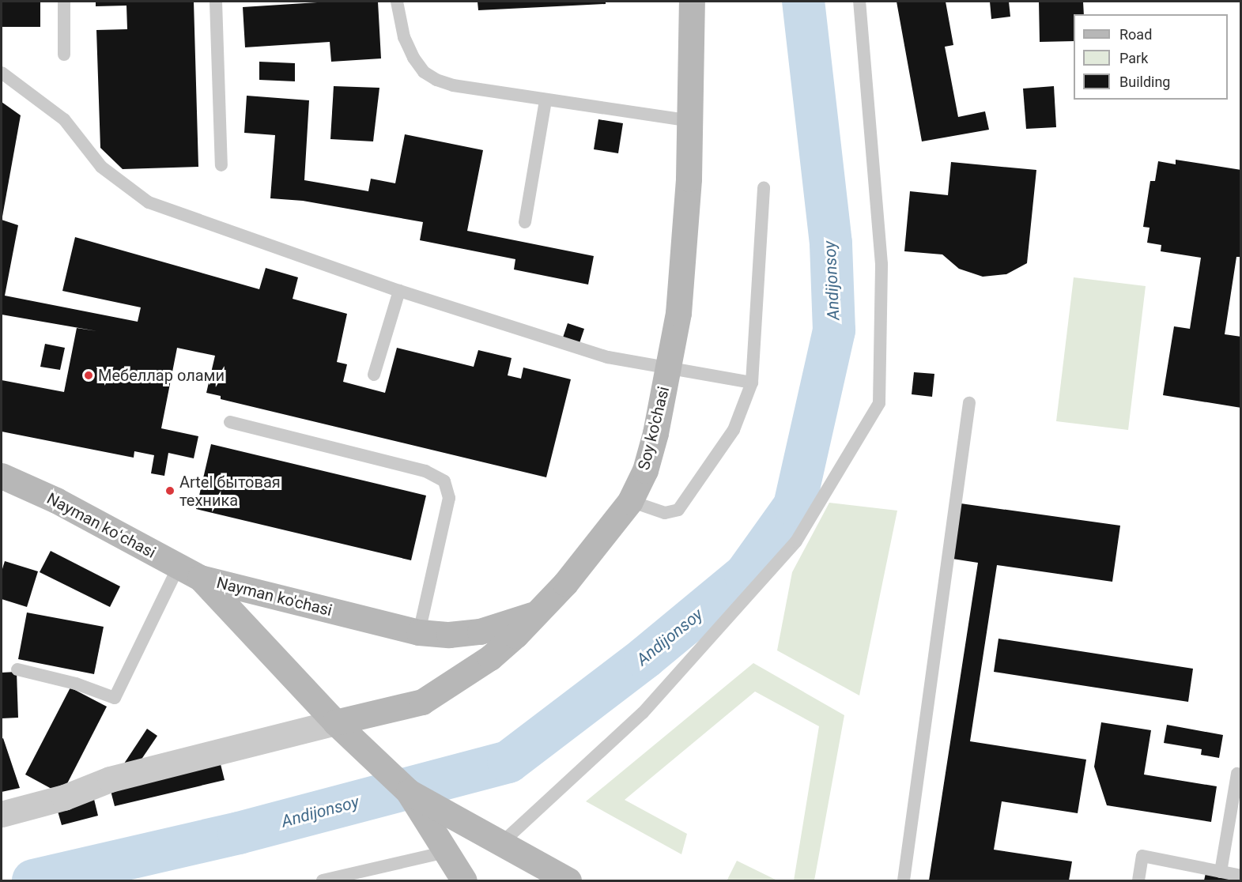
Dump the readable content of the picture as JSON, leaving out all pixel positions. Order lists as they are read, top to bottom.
{
  "streets": {
    "main road": ["Soy ko'chasi", "Nayman koʻchasi", "Nayman ko'chasi"]
  },
  "crossings": [
    ["Soy ko'chasi", "Nayman ko'chasi"],
    ["Nayman koʻchasi", "Nayman ko'chasi"]
  ],
  "water": ["Andijonsoy"],
  "places": ["Мебеллар олами", "Artel бытовая техника"],
  "legend": ["Road", "Park", "Building"]
}
